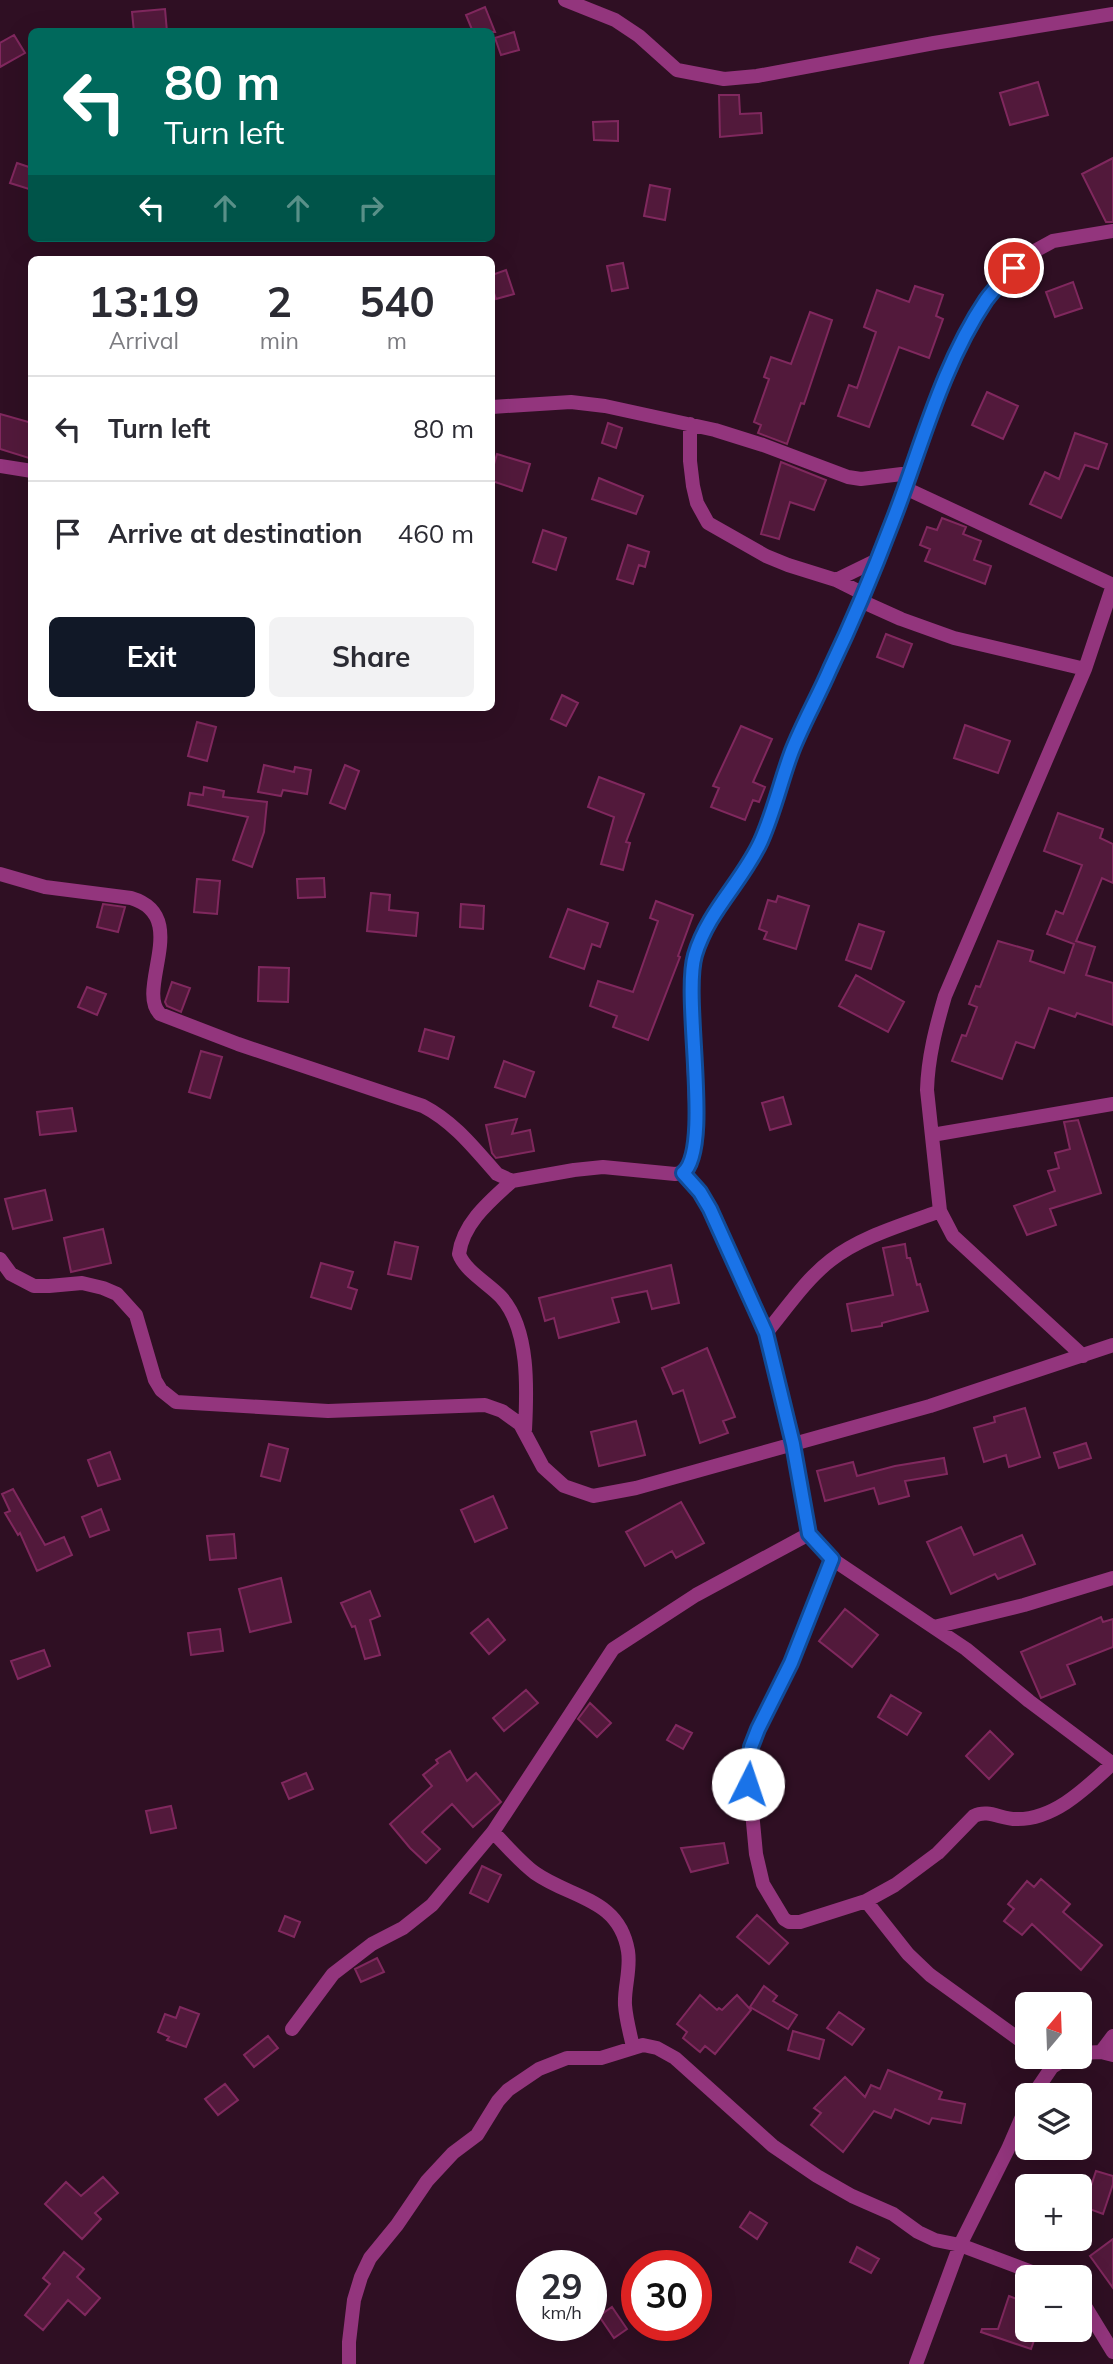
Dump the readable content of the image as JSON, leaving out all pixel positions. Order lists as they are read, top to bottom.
{
  "north": "top",
  "page": {
    "turn": ["80 m", "Turn left"],
    "eta": [
      "13:19",
      "Arrival",
      "2",
      "min",
      "540",
      "m"
    ],
    "list": [
      {
        "name": "Turn left",
        "value": "80 m"
      },
      {
        "name": "Arrive at destination",
        "value": "460 m"
      }
    ],
    "buttons": ["Exit", "Share"],
    "map_buttons": ["+", "−"],
    "speed": "29 km/h",
    "limit": "30"
  }
}
